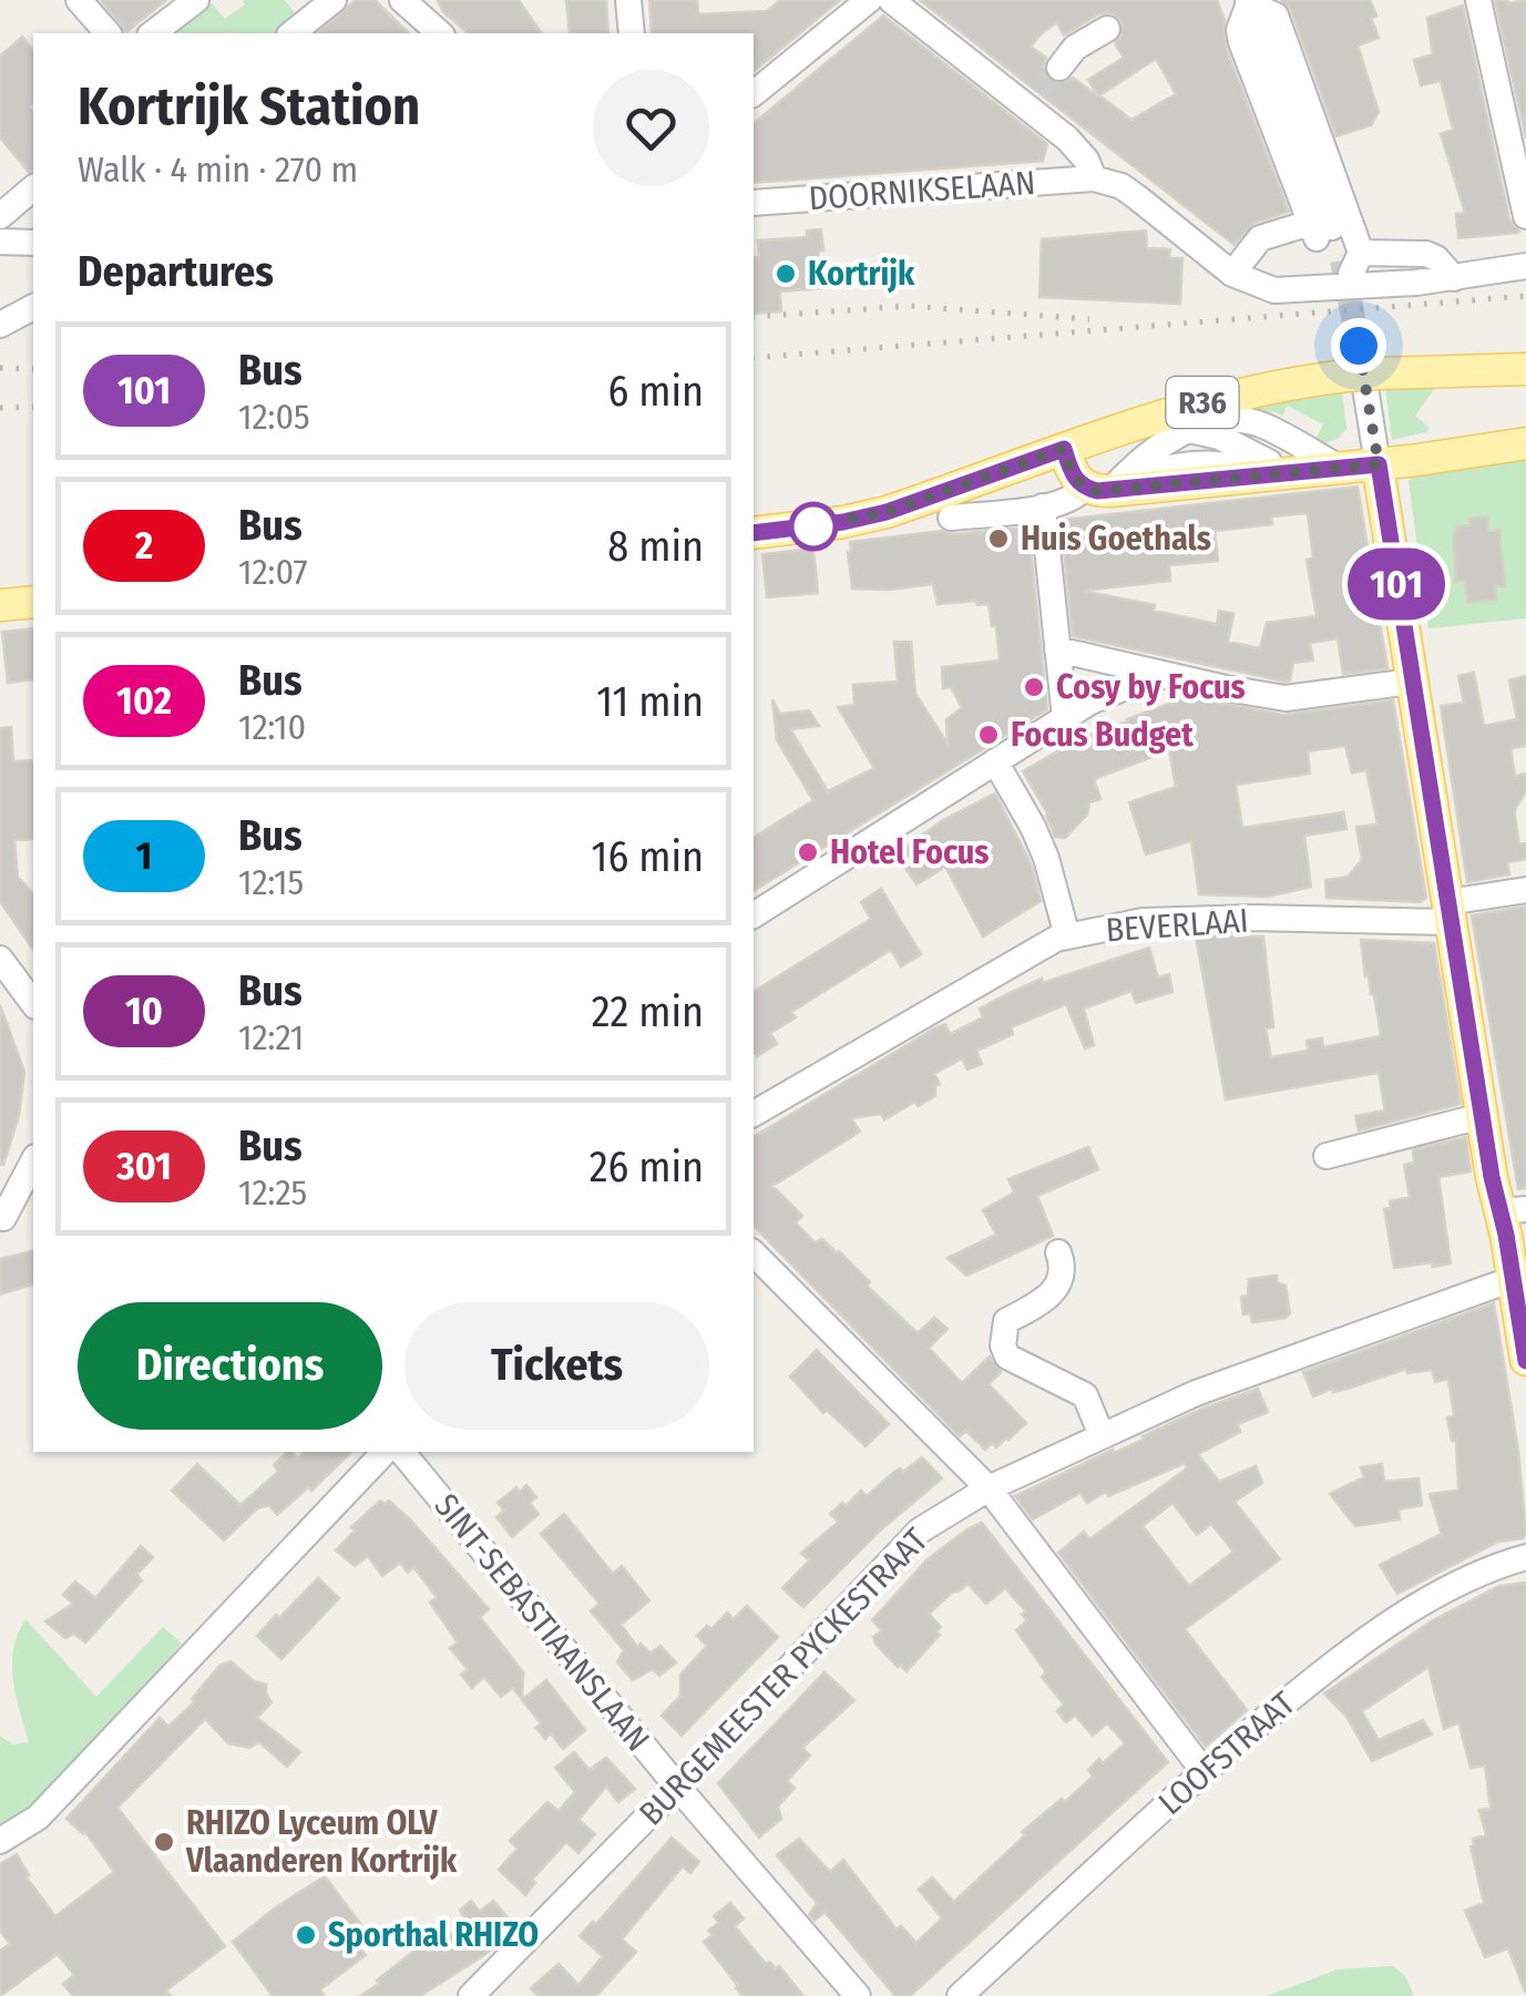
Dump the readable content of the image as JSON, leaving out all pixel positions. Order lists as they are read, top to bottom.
{
  "streets": {
    "main road": ["R36"],
    "street": [
      "DOORNIKSELAAN",
      "BEVERLAAI",
      "SINT-SEBASTIAANSLAAN",
      "BURGEMEESTER PYCKESTRAAT",
      "LOOFSTRAAT"
    ]
  },
  "crossings": [
    ["SINT-SEBASTIAANSLAAN", "BURGEMEESTER PYCKESTRAAT"]
  ],
  "places": [
    "Kortrijk",
    "Huis Goethals",
    "Cosy by Focus",
    "Focus Budget",
    "Hotel Focus",
    "RHIZO Lyceum OLV Vlaanderen Kortrijk",
    "Sporthal RHIZO"
  ],
  "lines": ["bus line 101"],
  "page": {
    "on_map": "101",
    "heading": [
      ["Kortrijk Station", "Walk · 4 min · 270 m"],
      "Departures"
    ],
    "list": [
      {
        "mark": "101",
        "name": "Bus",
        "note": "12:05",
        "value": "6 min"
      },
      {
        "mark": "2",
        "name": "Bus",
        "note": "12:07",
        "value": "8 min"
      },
      {
        "mark": "102",
        "name": "Bus",
        "note": "12:10",
        "value": "11 min"
      },
      {
        "mark": "1",
        "name": "Bus",
        "note": "12:15",
        "value": "16 min"
      },
      {
        "mark": "10",
        "name": "Bus",
        "note": "12:21",
        "value": "22 min"
      },
      {
        "mark": "301",
        "name": "Bus",
        "note": "12:25",
        "value": "26 min"
      }
    ],
    "buttons": ["Directions", "Tickets"]
  }
}
